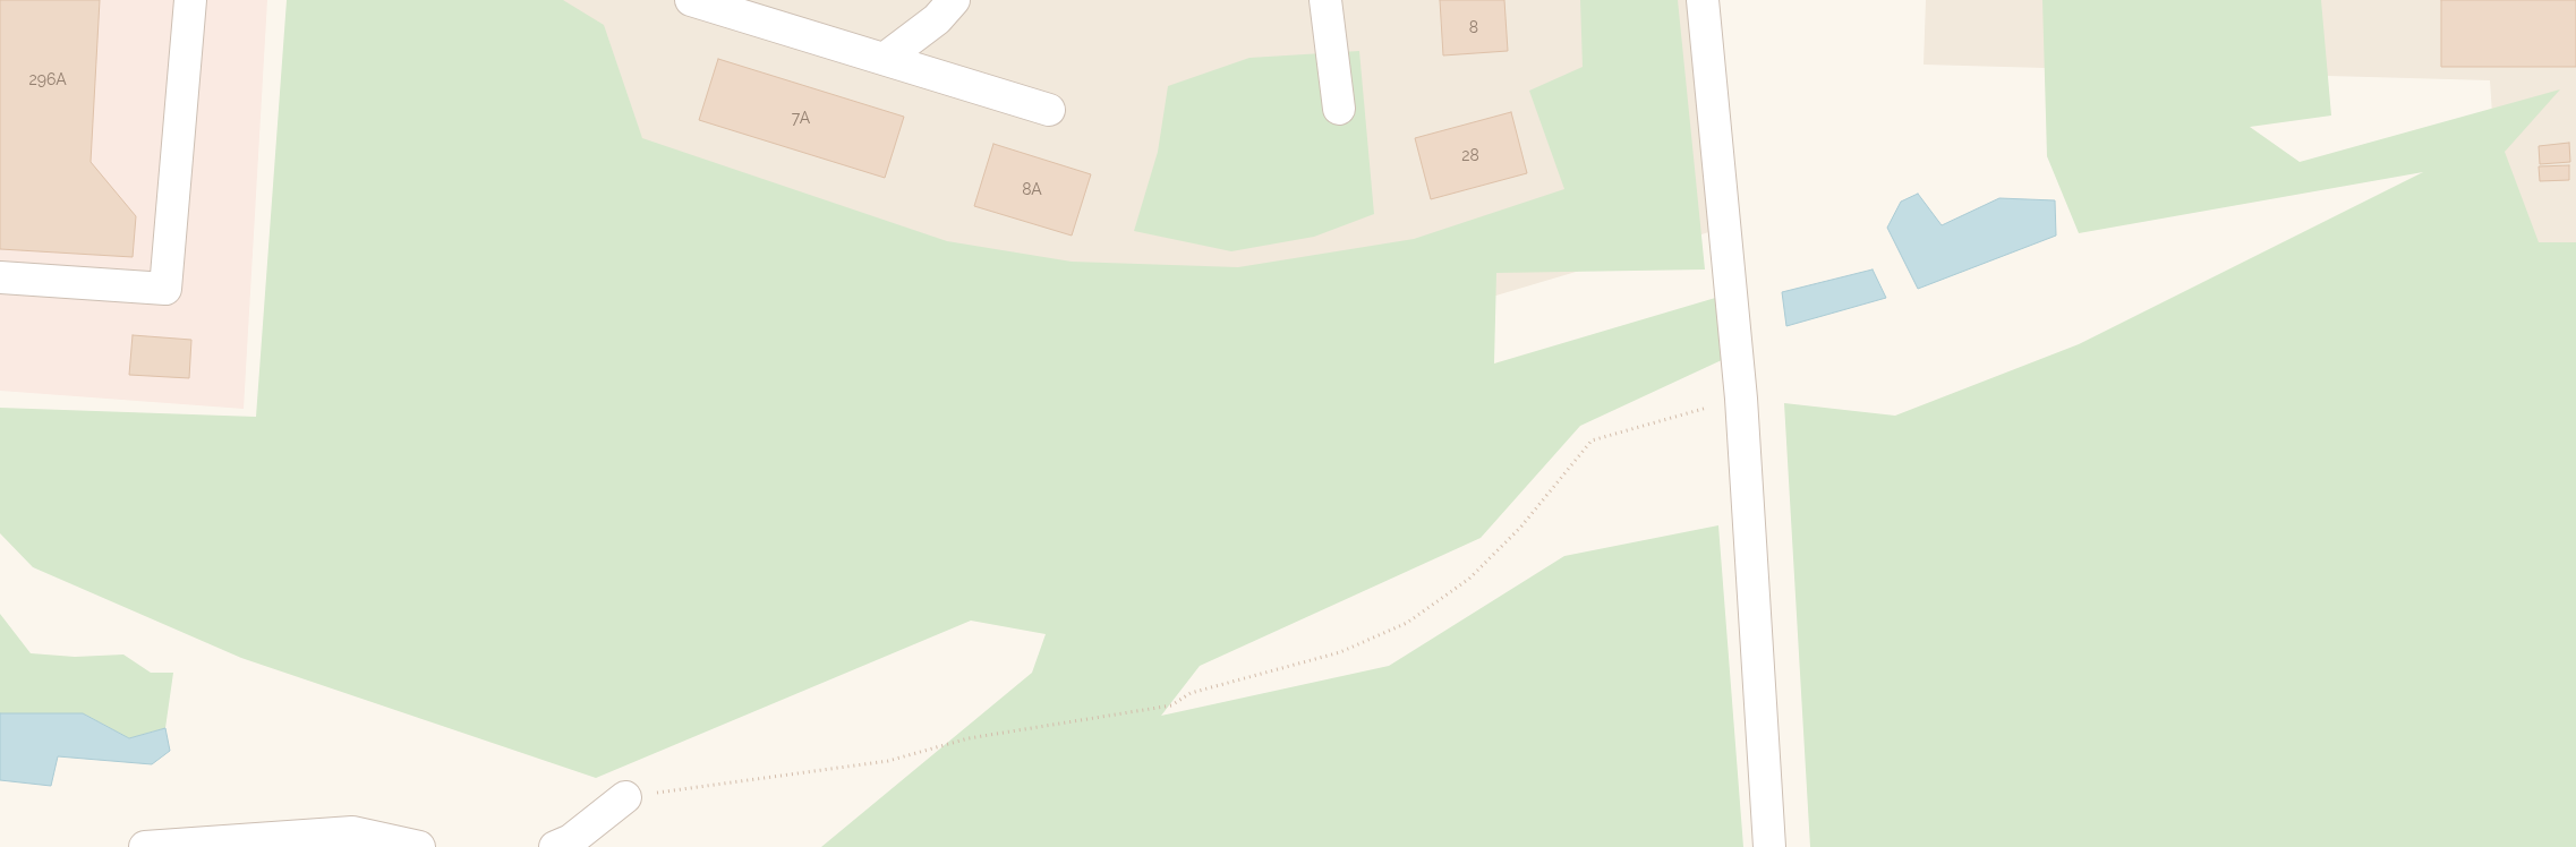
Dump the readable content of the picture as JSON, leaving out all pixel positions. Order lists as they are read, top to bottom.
{
  "house_numbers": [
    "8",
    "296А",
    "7А",
    "28",
    "8А"
  ]
}
